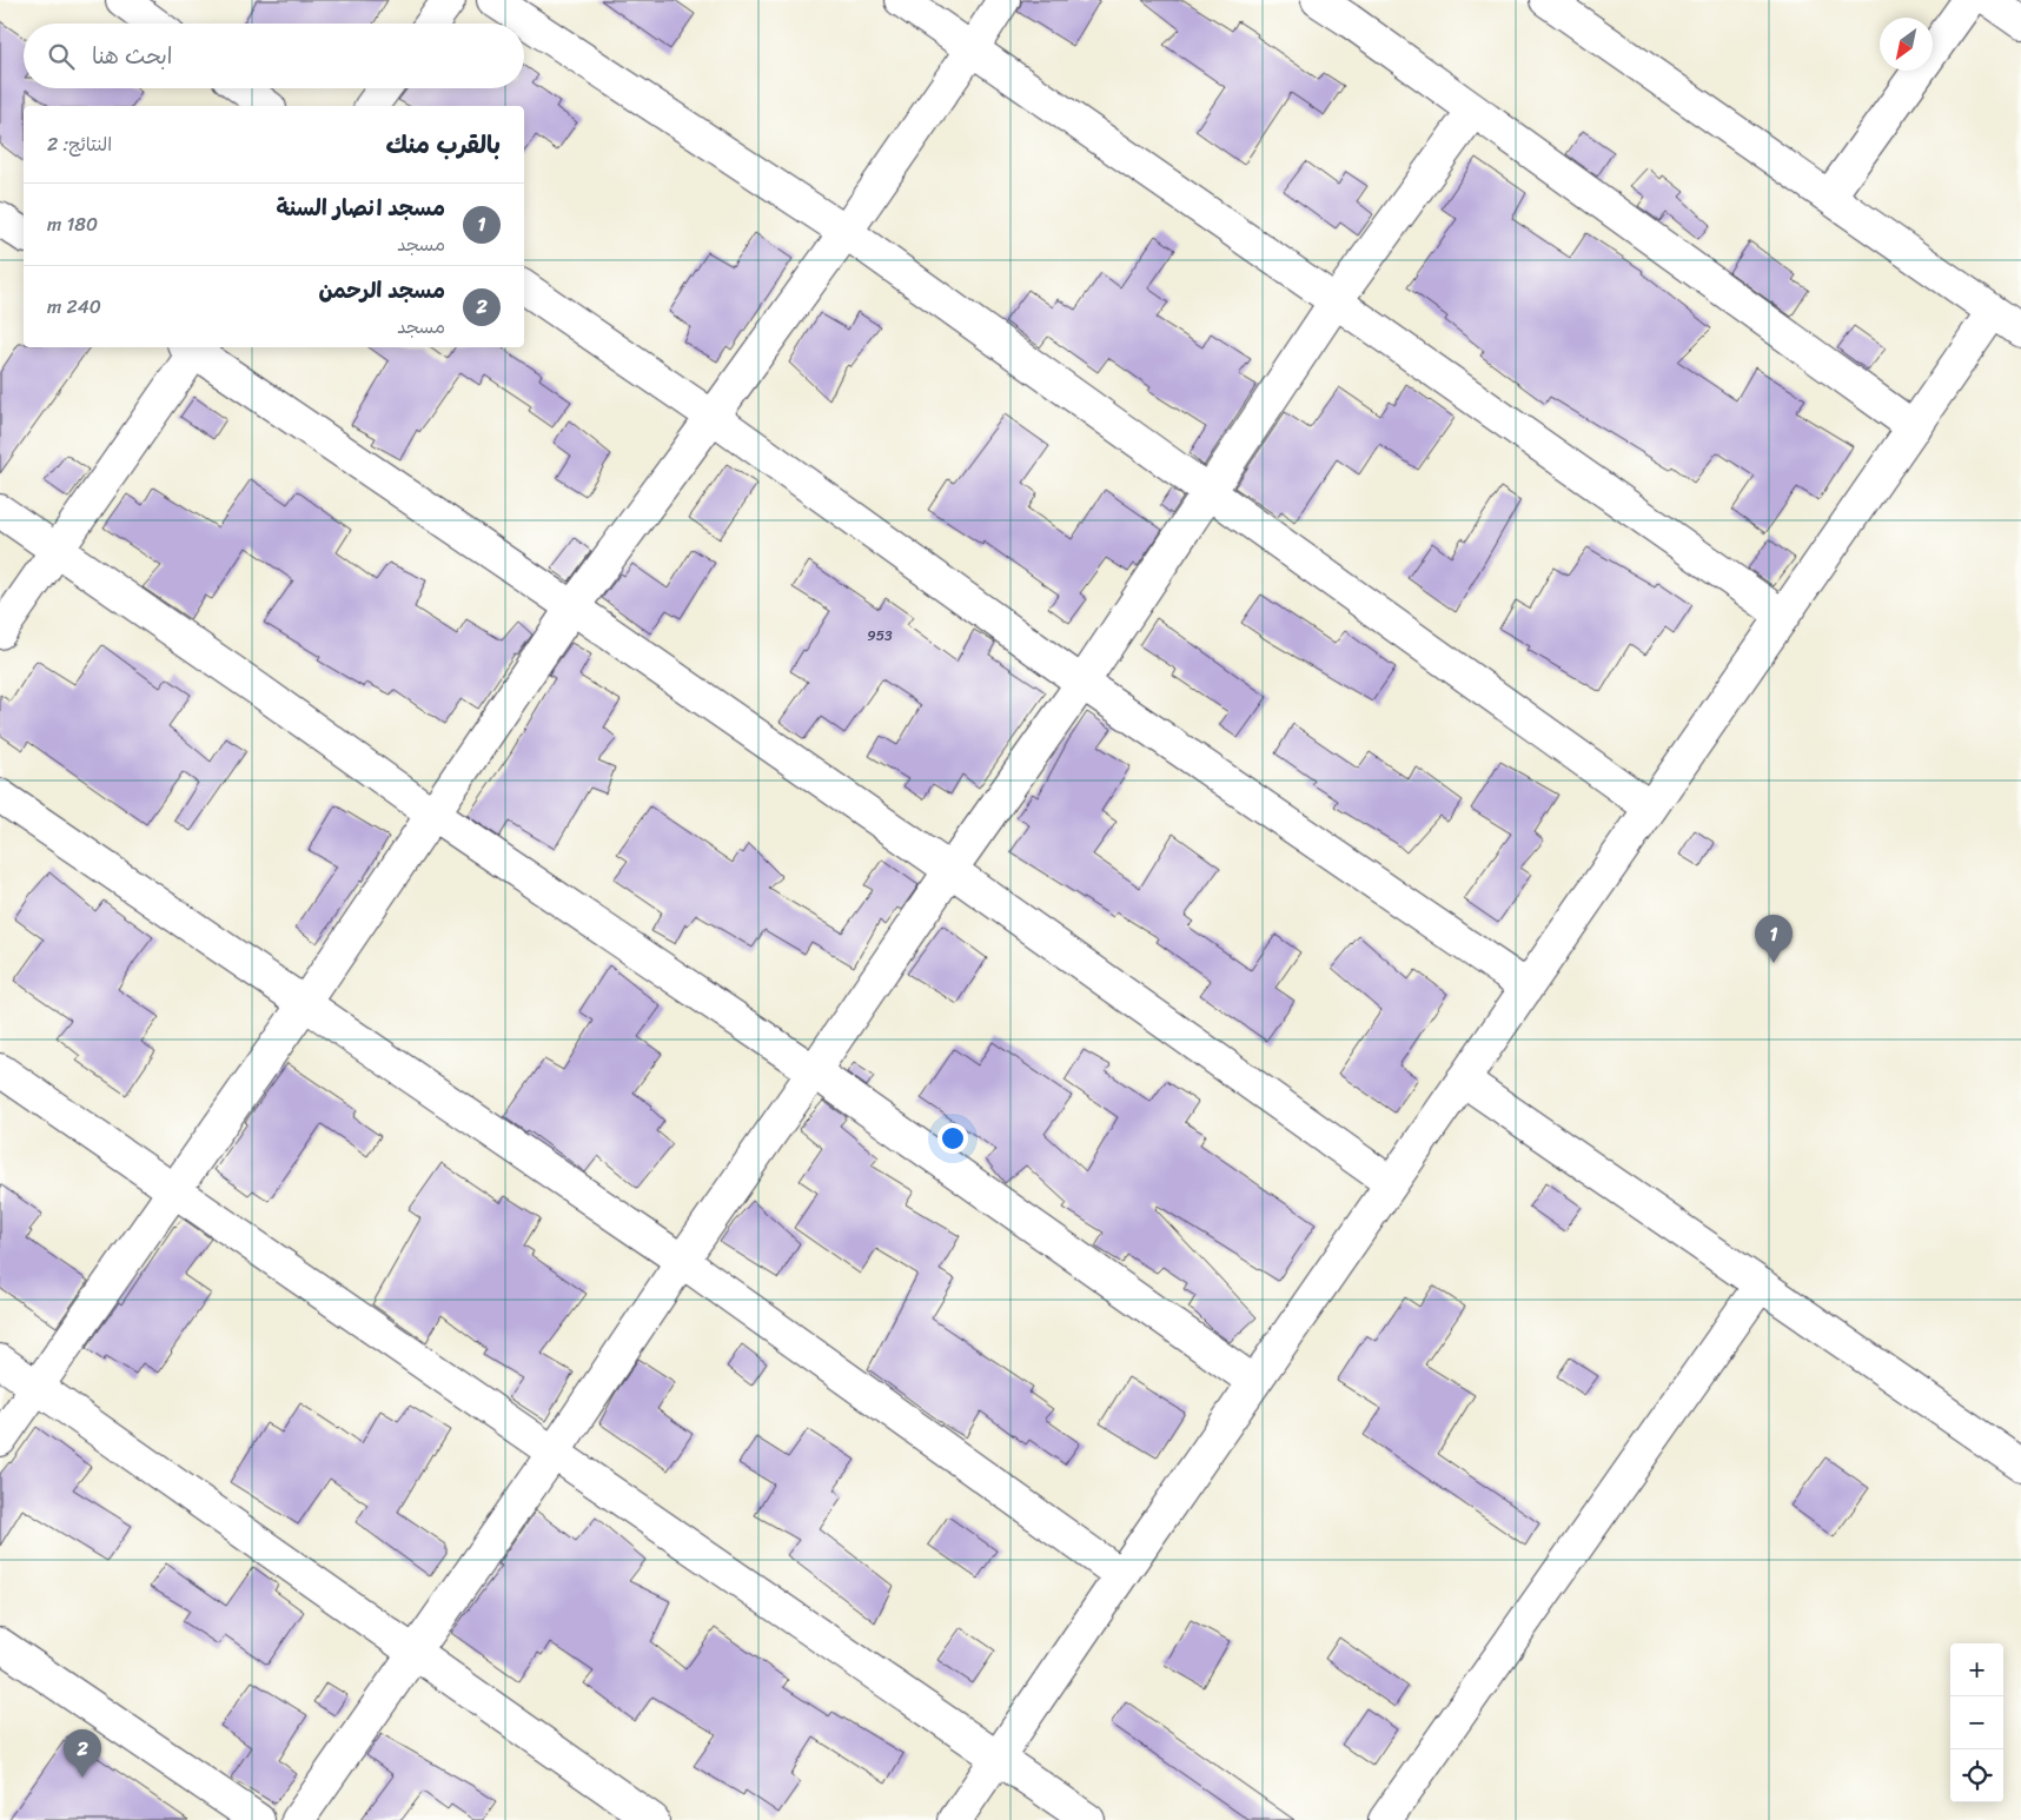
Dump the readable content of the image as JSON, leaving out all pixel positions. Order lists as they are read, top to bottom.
{
  "house_numbers": ["953"],
  "north": "bottom left",
  "page": {
    "search": "ابحث هنا",
    "heading": ["بالقرب منك", "النتائج: 2"],
    "list": [
      {
        "mark": "1",
        "name": "مسجد انصار السنة",
        "note": "مسجد",
        "value": "180 m"
      },
      {
        "mark": "2",
        "name": "مسجد الرحمن",
        "note": "مسجد",
        "value": "240 m"
      }
    ],
    "pins": ["1", "2"],
    "map_buttons": ["+", "−"]
  }
}
